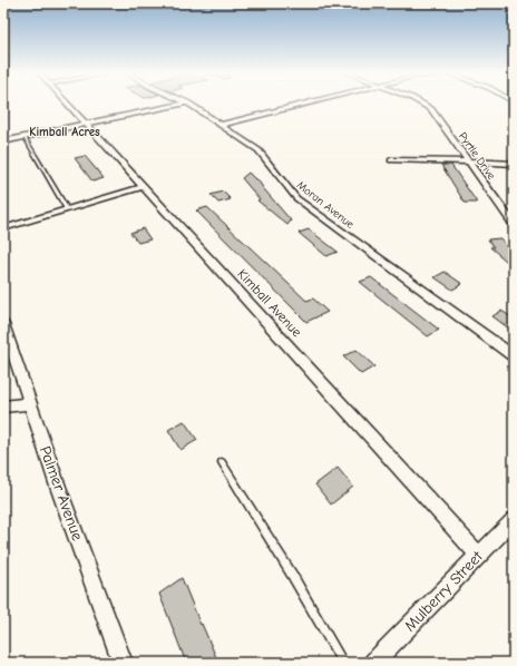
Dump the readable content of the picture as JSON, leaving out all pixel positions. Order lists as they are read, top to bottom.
{
  "streets": {
    "street": [
      "Pyrtle Drive",
      "Moran Avenue",
      "Kimball Avenue",
      "Palmer Avenue",
      "Mulberry Street"
    ]
  },
  "crossings": [
    ["Kimball Avenue", "Mulberry Street"]
  ],
  "districts": ["Kimball Acres"]
}
